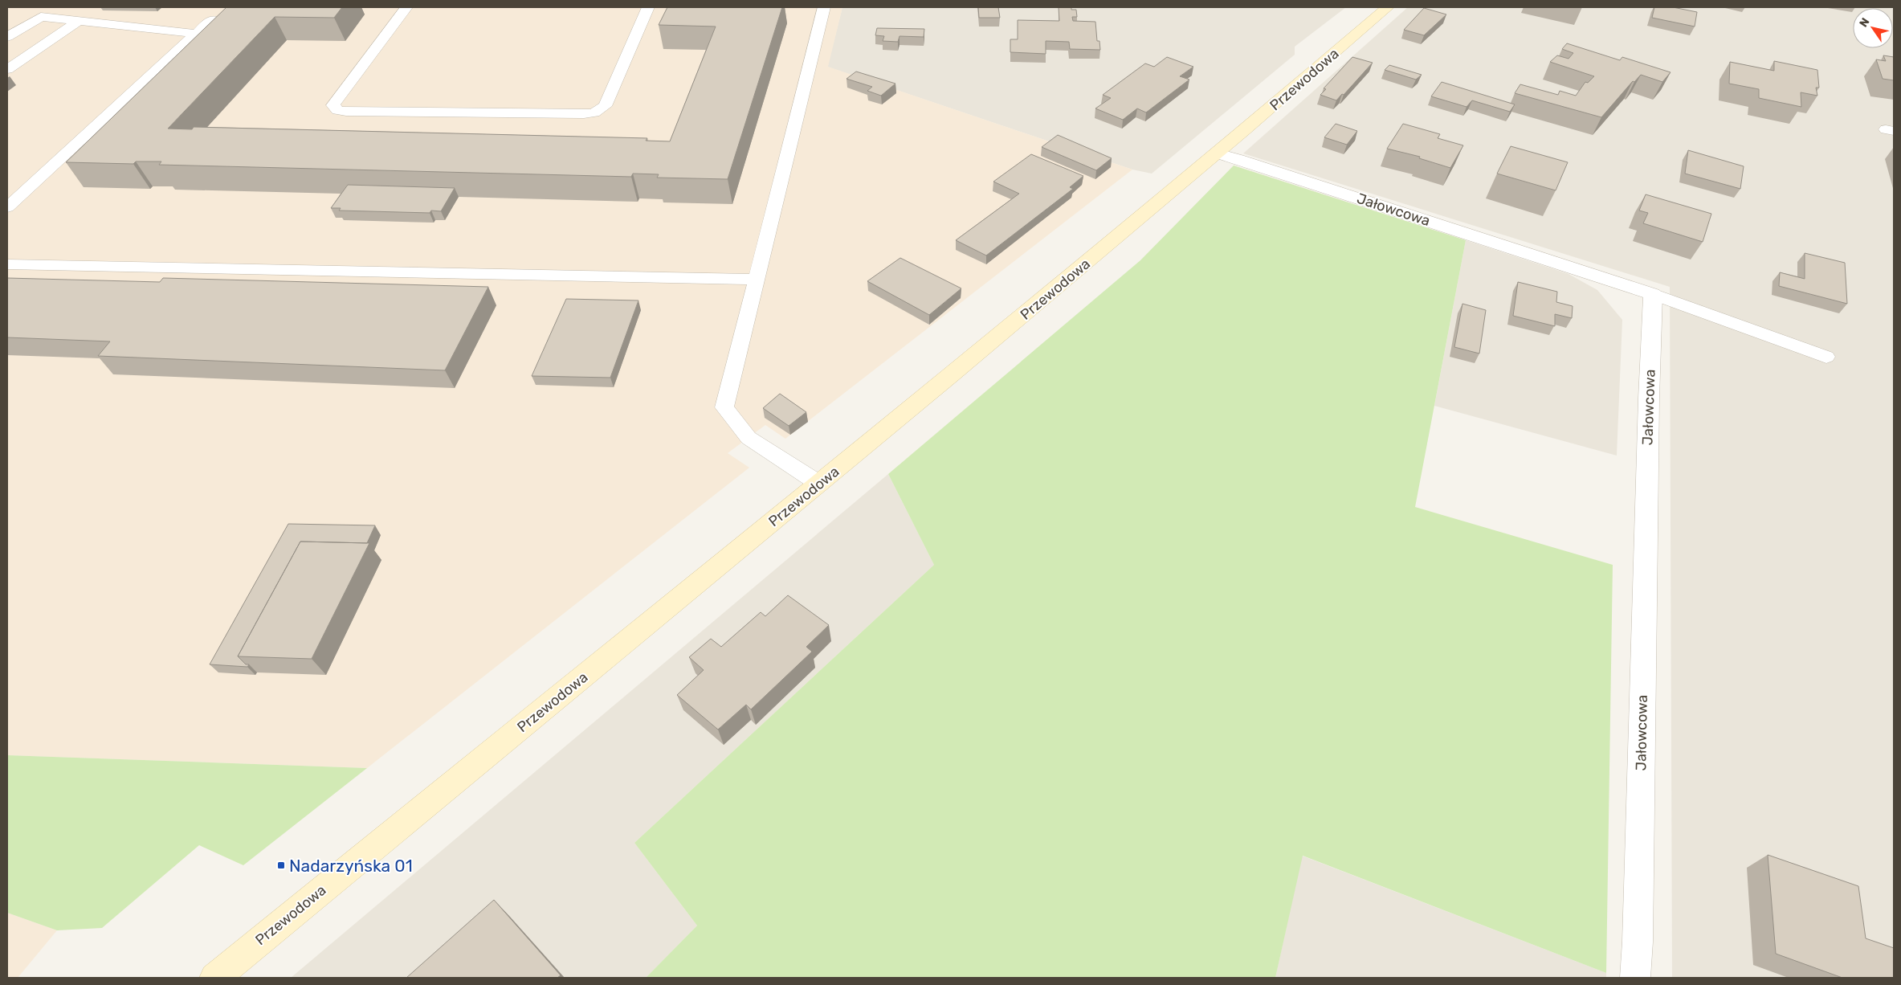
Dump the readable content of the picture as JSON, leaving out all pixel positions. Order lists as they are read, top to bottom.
{
  "streets": {
    "street": ["Przewodowa", "Jałowcowa"]
  },
  "crossings": [
    ["Przewodowa", "Jałowcowa"]
  ],
  "places": {
    "transit": ["Nadarzyńska 01"]
  },
  "north": "top left"
}
